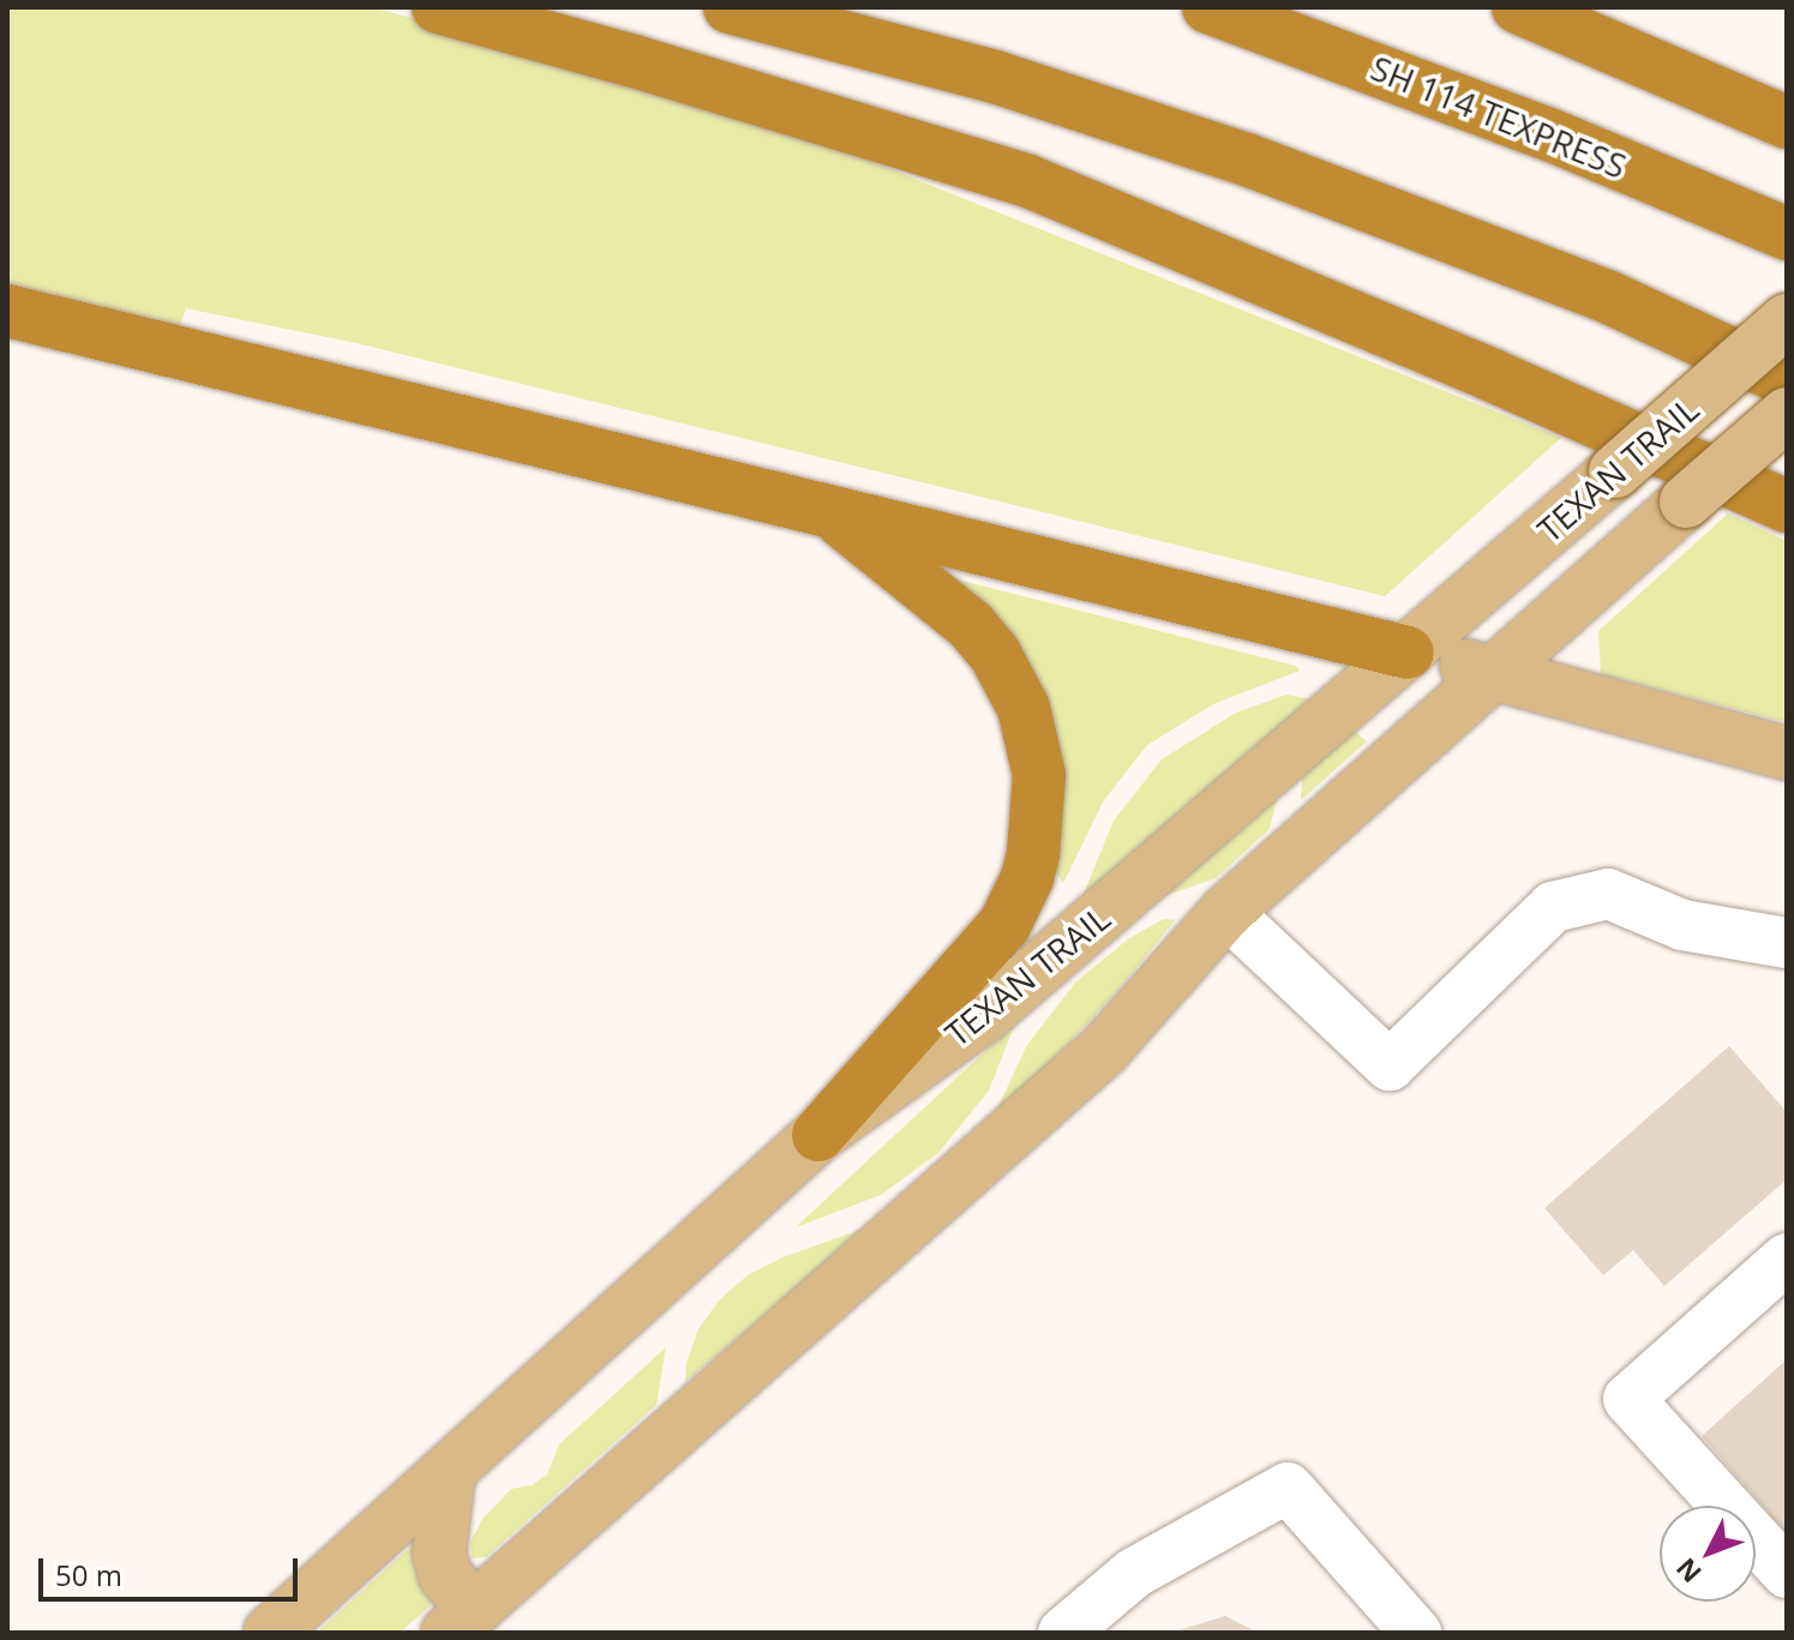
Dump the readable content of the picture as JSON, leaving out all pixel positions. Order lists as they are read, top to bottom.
{
  "streets": {
    "highway": ["SH 114 TEXPRESS"],
    "main road": ["TEXAN TRAIL"]
  },
  "scale_bar": "50 m",
  "north": "bottom left"
}
